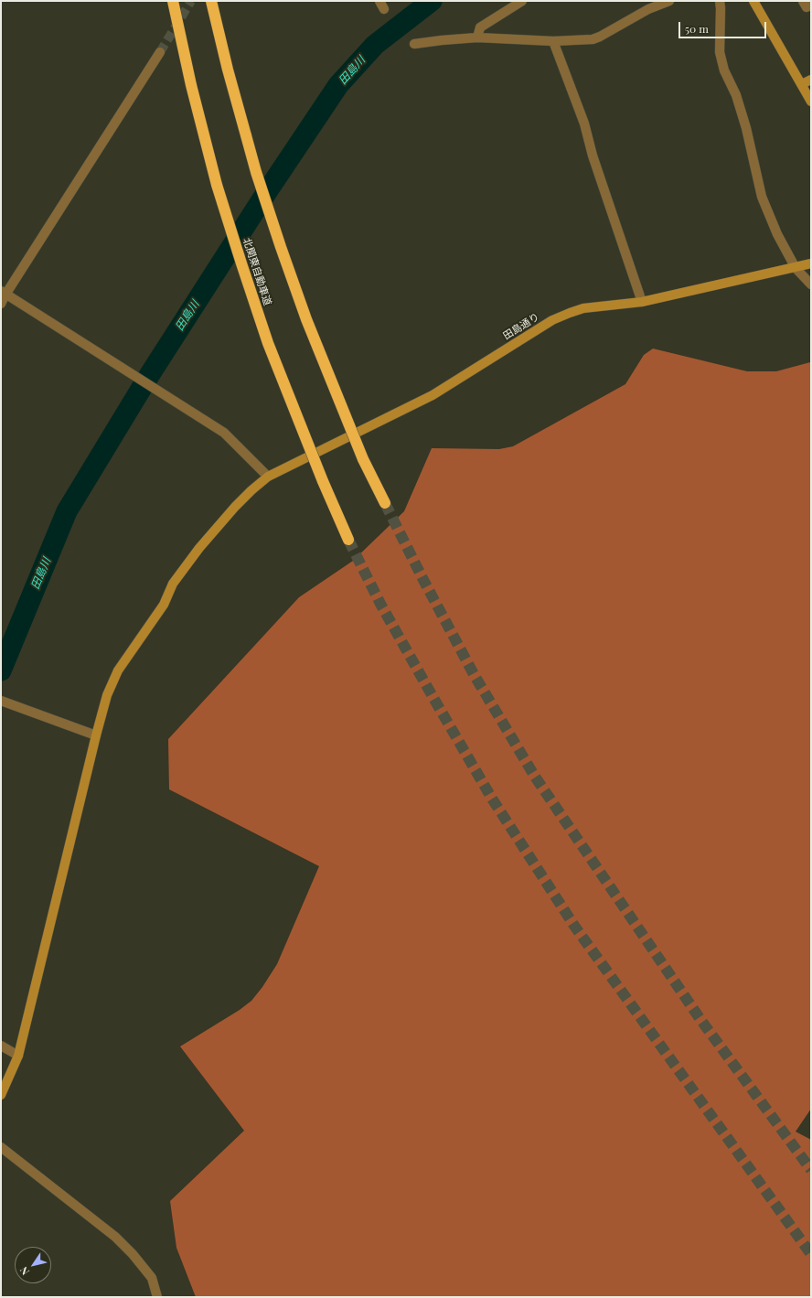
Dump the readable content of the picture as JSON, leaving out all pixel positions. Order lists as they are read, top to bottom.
{
  "streets": {
    "highway": ["北関東自動車道"],
    "street": ["田島通り"]
  },
  "water": ["田島川"],
  "scale_bar": "50 m",
  "north": "bottom left"
}
